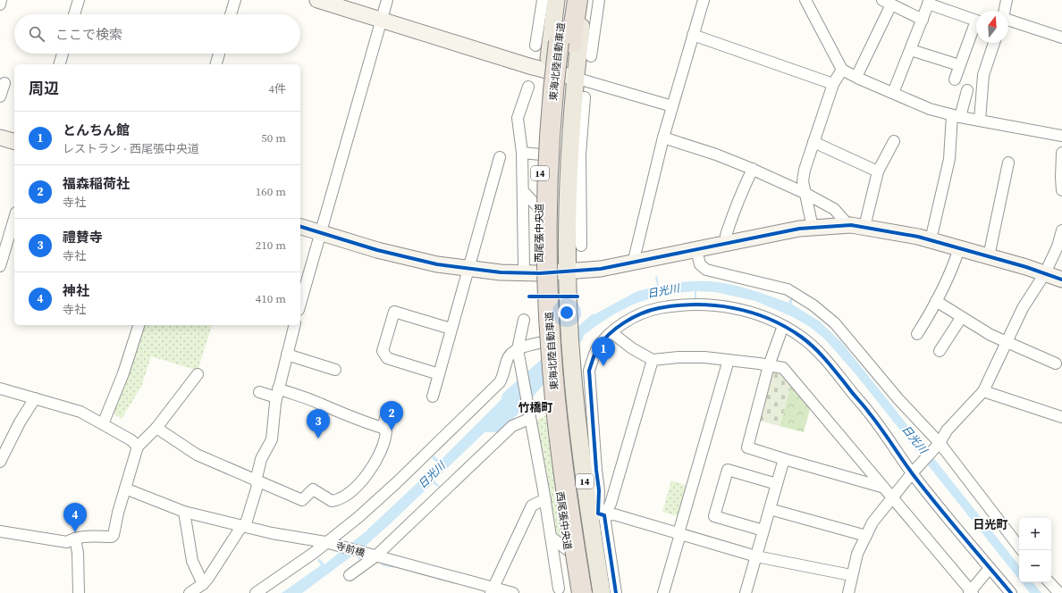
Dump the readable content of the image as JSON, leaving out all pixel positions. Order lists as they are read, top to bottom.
{
  "streets": {
    "highway": ["東海北陸自動車道"],
    "main road": ["14", "西尾張中央道"],
    "street": ["寺前橋"]
  },
  "districts": ["竹橋町", "日光町"],
  "water": ["日光川"],
  "north": "top",
  "page": {
    "search": "ここで検索",
    "heading": ["周辺", "4件"],
    "list": [
      {
        "mark": "1",
        "name": "とんちん館",
        "note": "レストラン · 西尾張中央道",
        "value": "50 m"
      },
      {
        "mark": "2",
        "name": "福森稲荷社",
        "note": "寺社",
        "value": "160 m"
      },
      {
        "mark": "3",
        "name": "禮賛寺",
        "note": "寺社",
        "value": "210 m"
      },
      {
        "mark": "4",
        "name": "神社",
        "note": "寺社",
        "value": "410 m"
      }
    ],
    "pins": [
      "1",
      "2",
      "3",
      "4"
    ],
    "map_buttons": ["+", "−"]
  }
}
